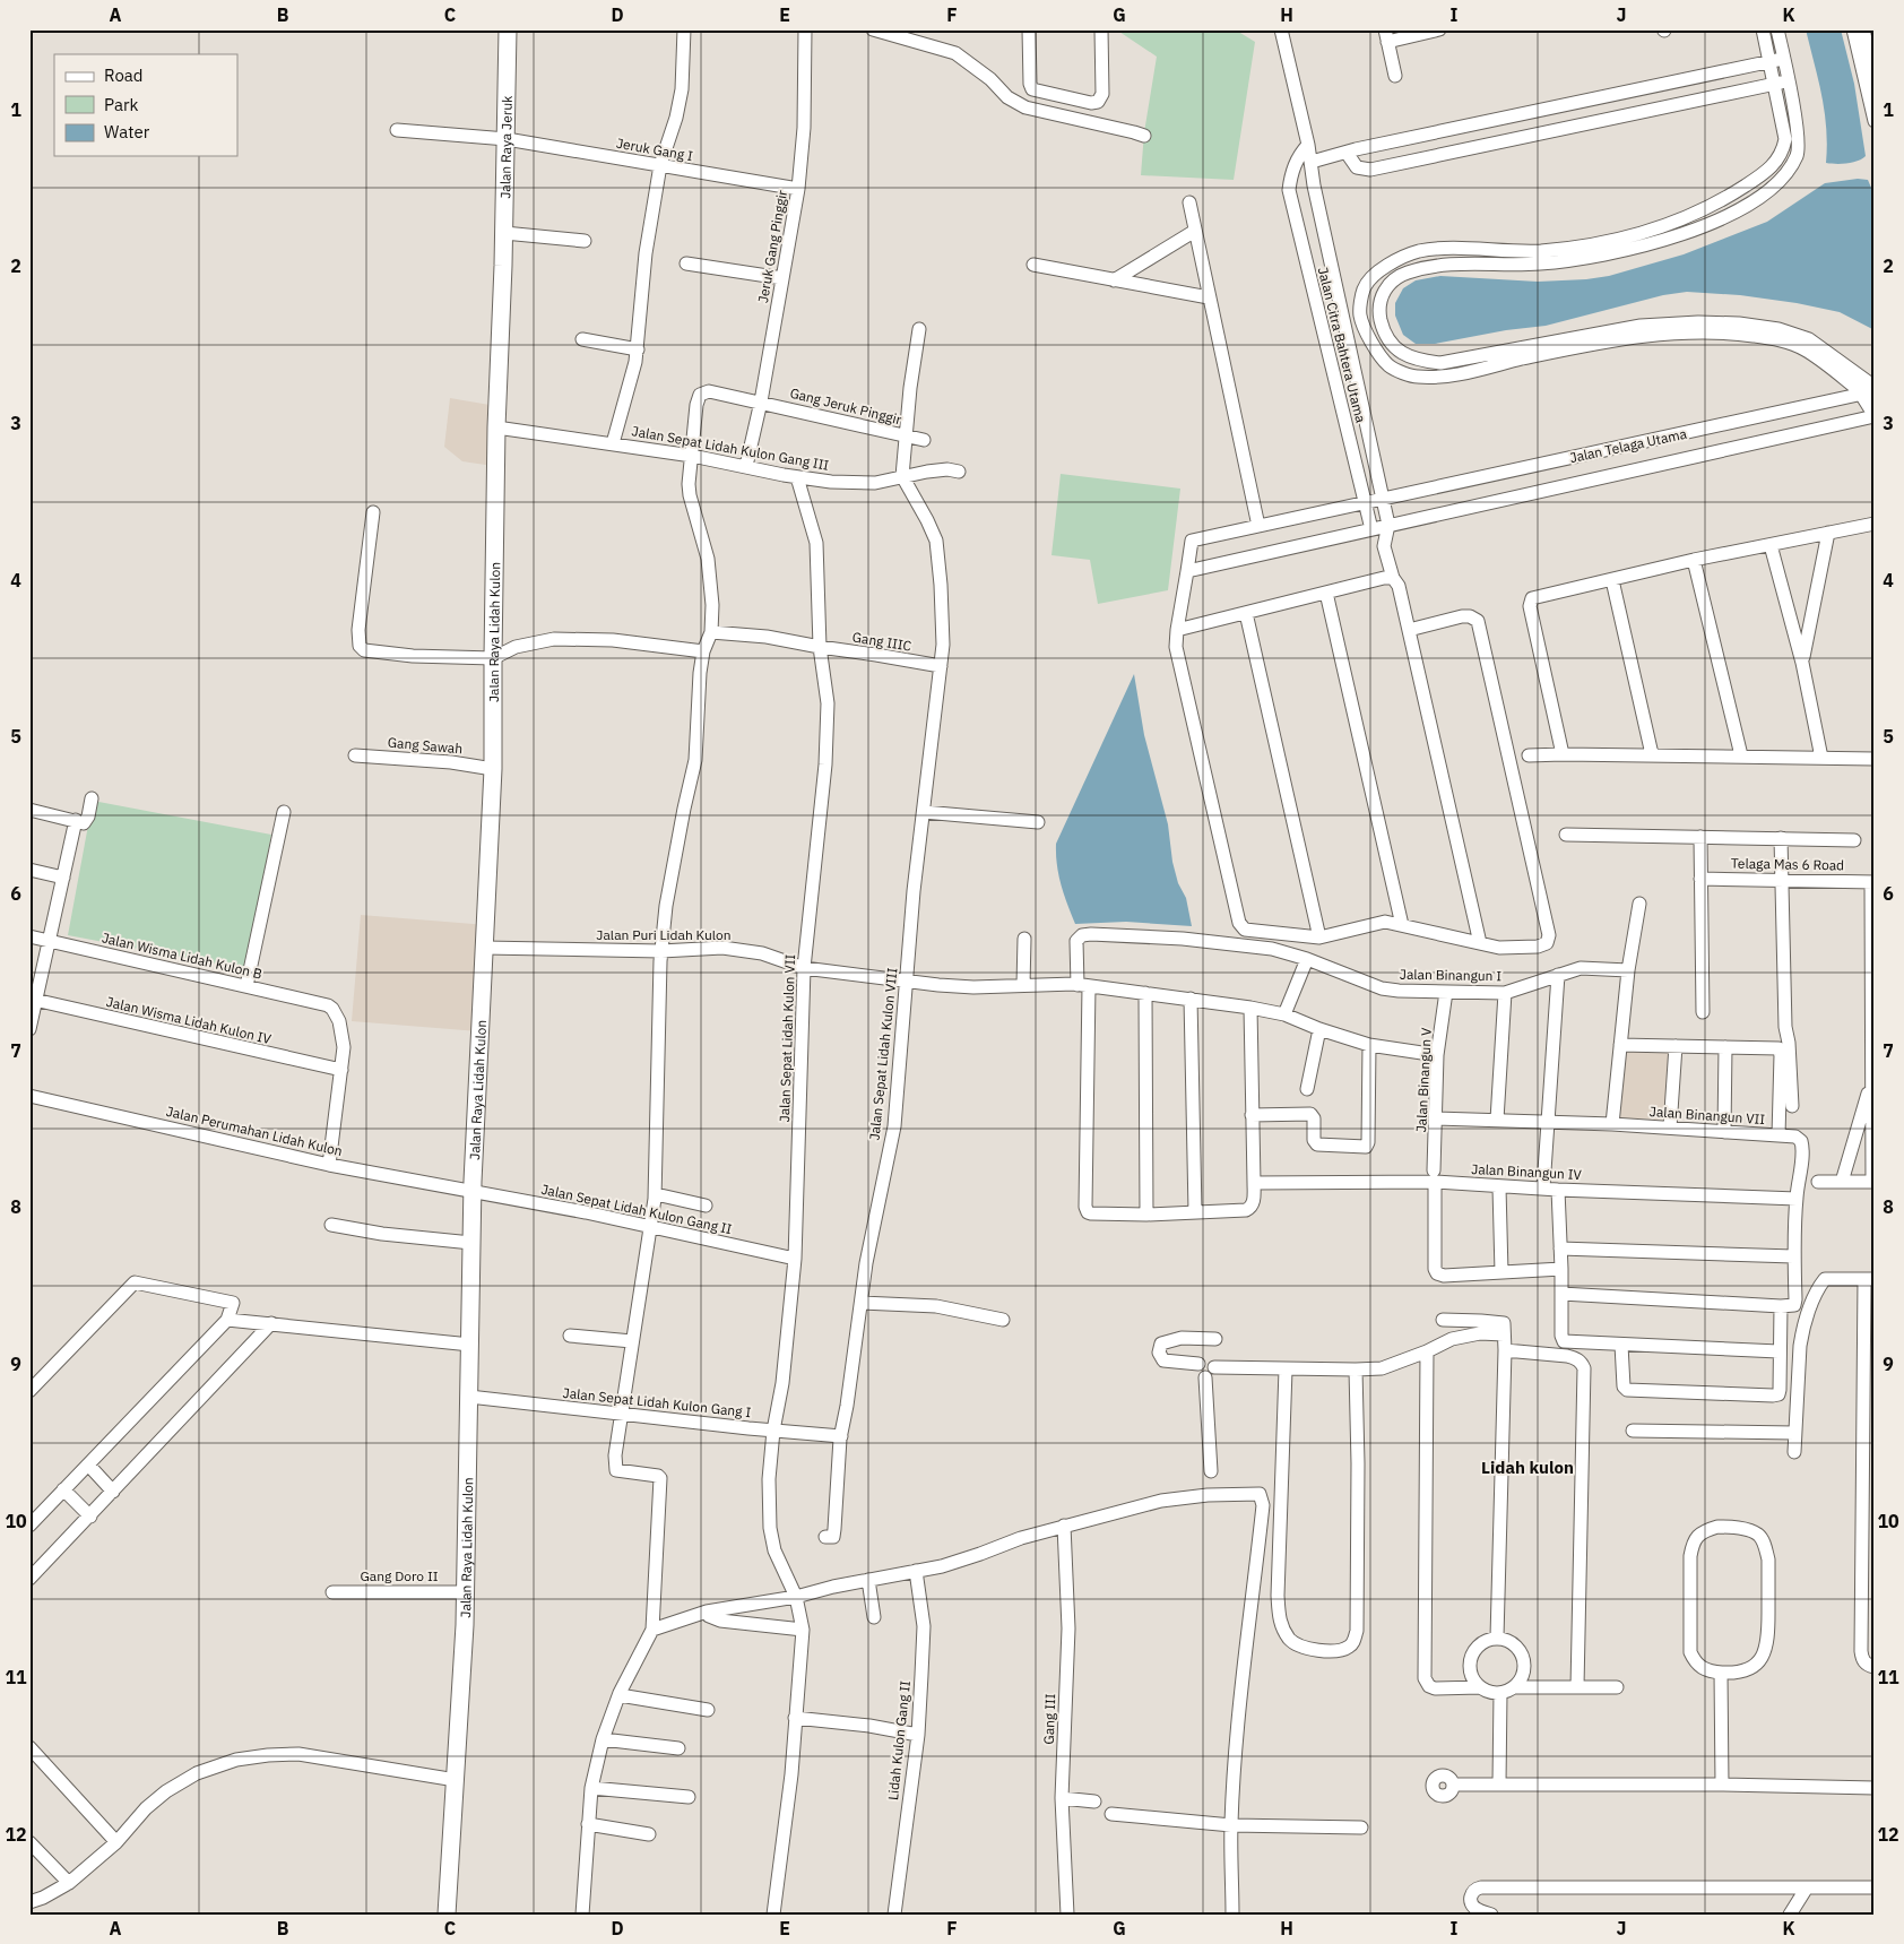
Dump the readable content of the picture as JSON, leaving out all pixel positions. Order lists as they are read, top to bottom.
{
  "streets": {
    "main road": ["Jalan Raya Jeruk", "Jalan Raya Lidah Kulon"],
    "street": [
      "Jeruk Gang I",
      "Jeruk Gang Pinggir",
      "Jalan Citra Bahtera Utama",
      "Gang Jeruk Pinggir",
      "Jalan Telaga Utama",
      "Jalan Sepat Lidah Kulon Gang III",
      "Gang IIIC",
      "Gang Sawah",
      "Telaga Mas 6 Road",
      "Jalan Puri Lidah Kulon",
      "Jalan Wisma Lidah Kulon B",
      "Jalan Binangun I",
      "Jalan Wisma Lidah Kulon IV",
      "Jalan Sepat Lidah Kulon VII",
      "Jalan Sepat Lidah Kulon VIII",
      "Jalan Binangun V",
      "Jalan Binangun VII",
      "Jalan Perumahan Lidah Kulon",
      "Jalan Binangun IV",
      "Jalan Sepat Lidah Kulon Gang II",
      "Jalan Sepat Lidah Kulon Gang I",
      "Gang Doro II",
      "Gang III",
      "Lidah Kulon Gang II"
    ]
  },
  "crossings": [
    ["Jalan Raya Jeruk", "Jeruk Gang I"],
    ["Jalan Raya Jeruk", "Jalan Raya Lidah Kulon"],
    ["Jeruk Gang I", "Jeruk Gang Pinggir"],
    ["Jeruk Gang Pinggir", "Gang Jeruk Pinggir"],
    ["Jeruk Gang Pinggir", "Jalan Sepat Lidah Kulon Gang III"],
    ["Jalan Citra Bahtera Utama", "Jalan Telaga Utama"],
    ["Gang Jeruk Pinggir", "Jalan Sepat Lidah Kulon Gang III"],
    ["Jalan Sepat Lidah Kulon Gang III", "Jalan Raya Lidah Kulon"],
    ["Jalan Sepat Lidah Kulon Gang III", "Jalan Sepat Lidah Kulon VII"],
    ["Jalan Sepat Lidah Kulon Gang III", "Jalan Sepat Lidah Kulon VIII"],
    ["Jalan Raya Lidah Kulon", "Gang Sawah"],
    ["Jalan Raya Lidah Kulon", "Jalan Puri Lidah Kulon"],
    ["Jalan Raya Lidah Kulon", "Jalan Perumahan Lidah Kulon"],
    ["Jalan Raya Lidah Kulon", "Jalan Sepat Lidah Kulon Gang II"],
    ["Jalan Raya Lidah Kulon", "Jalan Sepat Lidah Kulon Gang I"],
    ["Jalan Raya Lidah Kulon", "Gang Doro II"],
    ["Gang IIIC", "Jalan Sepat Lidah Kulon VII"],
    ["Gang IIIC", "Jalan Sepat Lidah Kulon VIII"],
    ["Jalan Puri Lidah Kulon", "Jalan Binangun I"],
    ["Jalan Puri Lidah Kulon", "Jalan Sepat Lidah Kulon VII"],
    ["Jalan Puri Lidah Kulon", "Jalan Sepat Lidah Kulon VIII"],
    ["Jalan Puri Lidah Kulon", "Jalan Binangun V"],
    ["Jalan Wisma Lidah Kulon B", "Jalan Wisma Lidah Kulon IV"],
    ["Jalan Binangun I", "Jalan Binangun V"],
    ["Jalan Sepat Lidah Kulon VII", "Jalan Sepat Lidah Kulon Gang II"],
    ["Jalan Sepat Lidah Kulon VII", "Jalan Sepat Lidah Kulon Gang I"],
    ["Jalan Sepat Lidah Kulon VIII", "Jalan Sepat Lidah Kulon Gang I"],
    ["Jalan Binangun V", "Jalan Binangun VII"],
    ["Jalan Binangun V", "Jalan Binangun IV"],
    ["Jalan Binangun VII", "Jalan Binangun IV"],
    ["Jalan Perumahan Lidah Kulon", "Jalan Sepat Lidah Kulon Gang II"]
  ],
  "districts": ["Lidah kulon"],
  "legend": ["Road", "Park", "Water"],
  "grid": {
    "columns": [
      "A",
      "B",
      "C",
      "D",
      "E",
      "F",
      "G",
      "H",
      "I",
      "J",
      "K"
    ],
    "rows": [
      "1",
      "2",
      "3",
      "4",
      "5",
      "6",
      "7",
      "8",
      "9",
      "10",
      "11",
      "12"
    ]
  }
}
